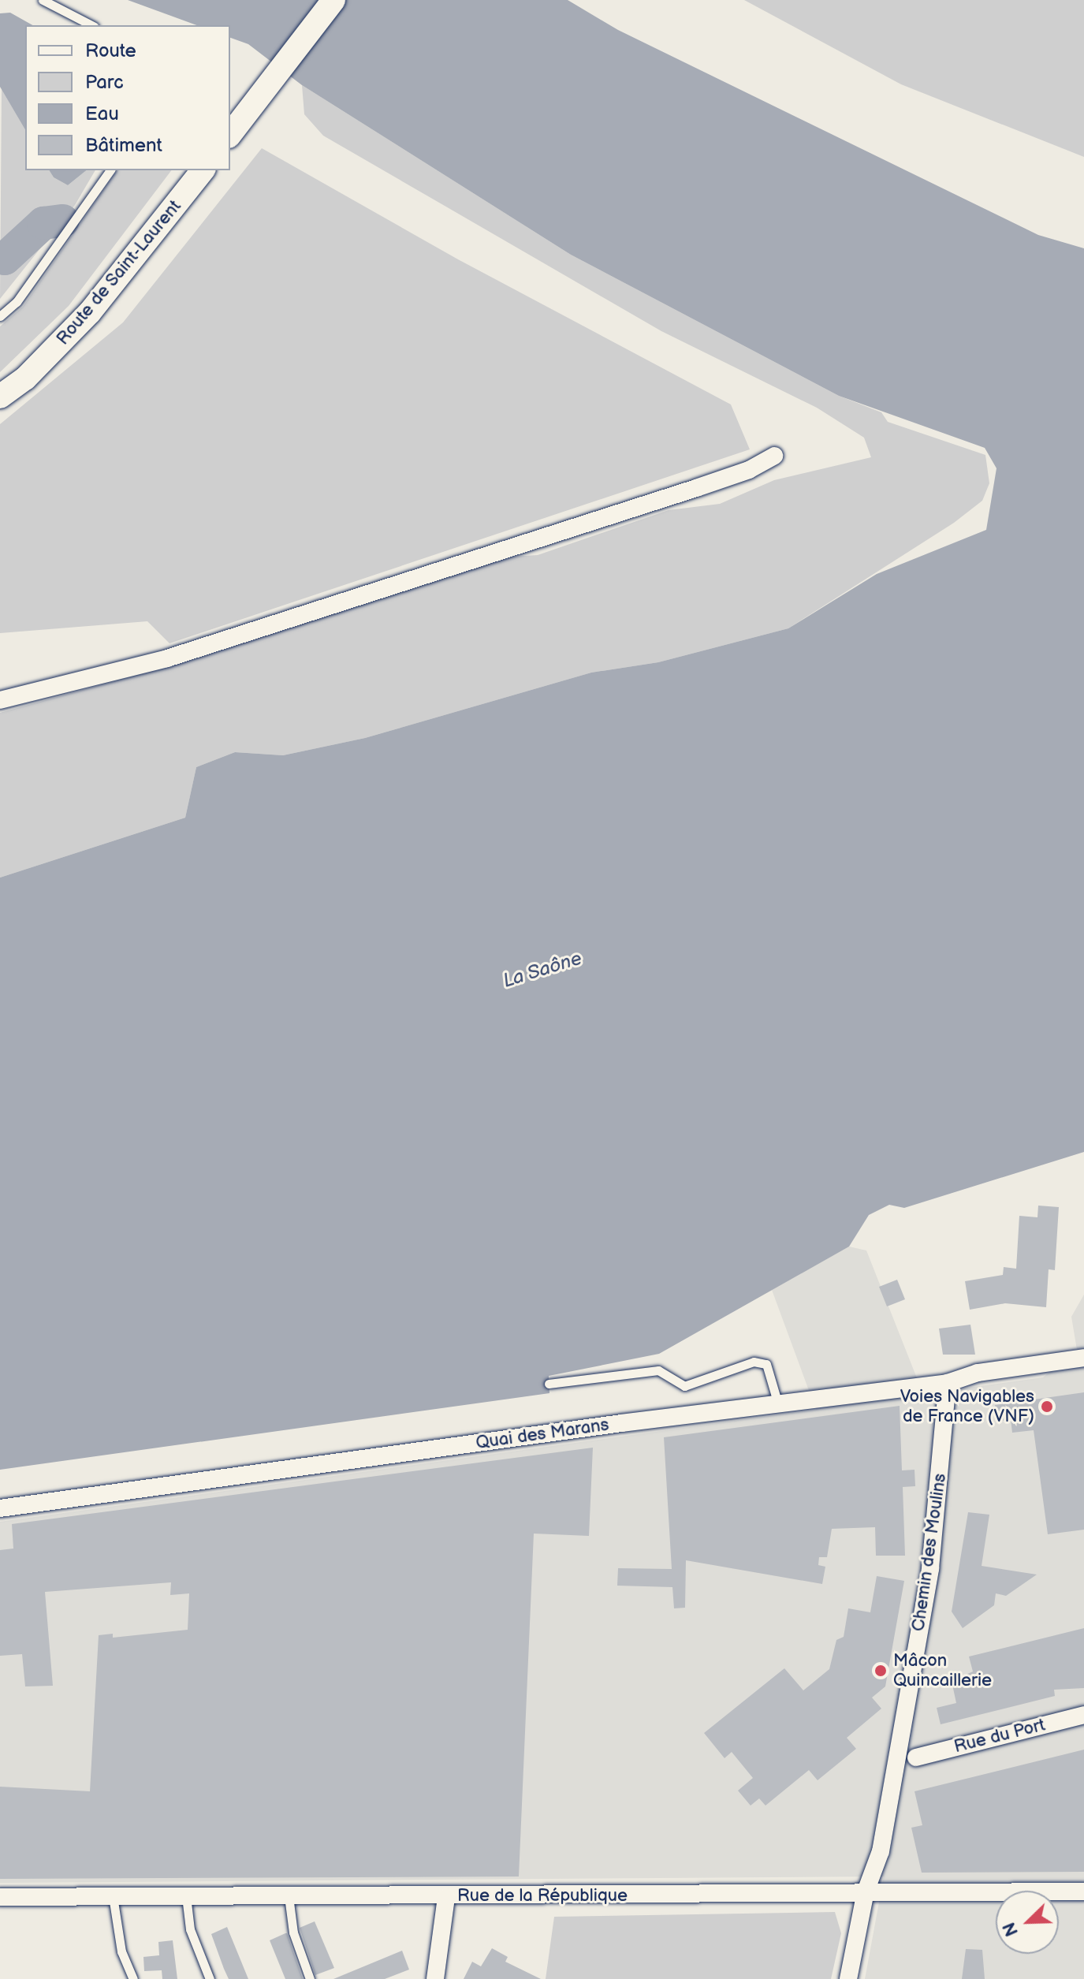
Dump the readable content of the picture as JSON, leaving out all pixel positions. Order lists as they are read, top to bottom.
{
  "streets": {
    "main road": ["Route de Saint-Laurent"],
    "street": [
      "Quai des Marans",
      "Chemin des Moulins",
      "Rue du Port",
      "Rue de la République"
    ]
  },
  "crossings": [
    ["Quai des Marans", "Chemin des Moulins"],
    ["Chemin des Moulins", "Rue de la République"]
  ],
  "water": ["La Saône"],
  "places": ["Voies Navigables de France (VNF)", "Mâcon Quincaillerie"],
  "legend": [
    "Route",
    "Parc",
    "Eau",
    "Bâtiment"
  ],
  "north": "bottom left"
}
